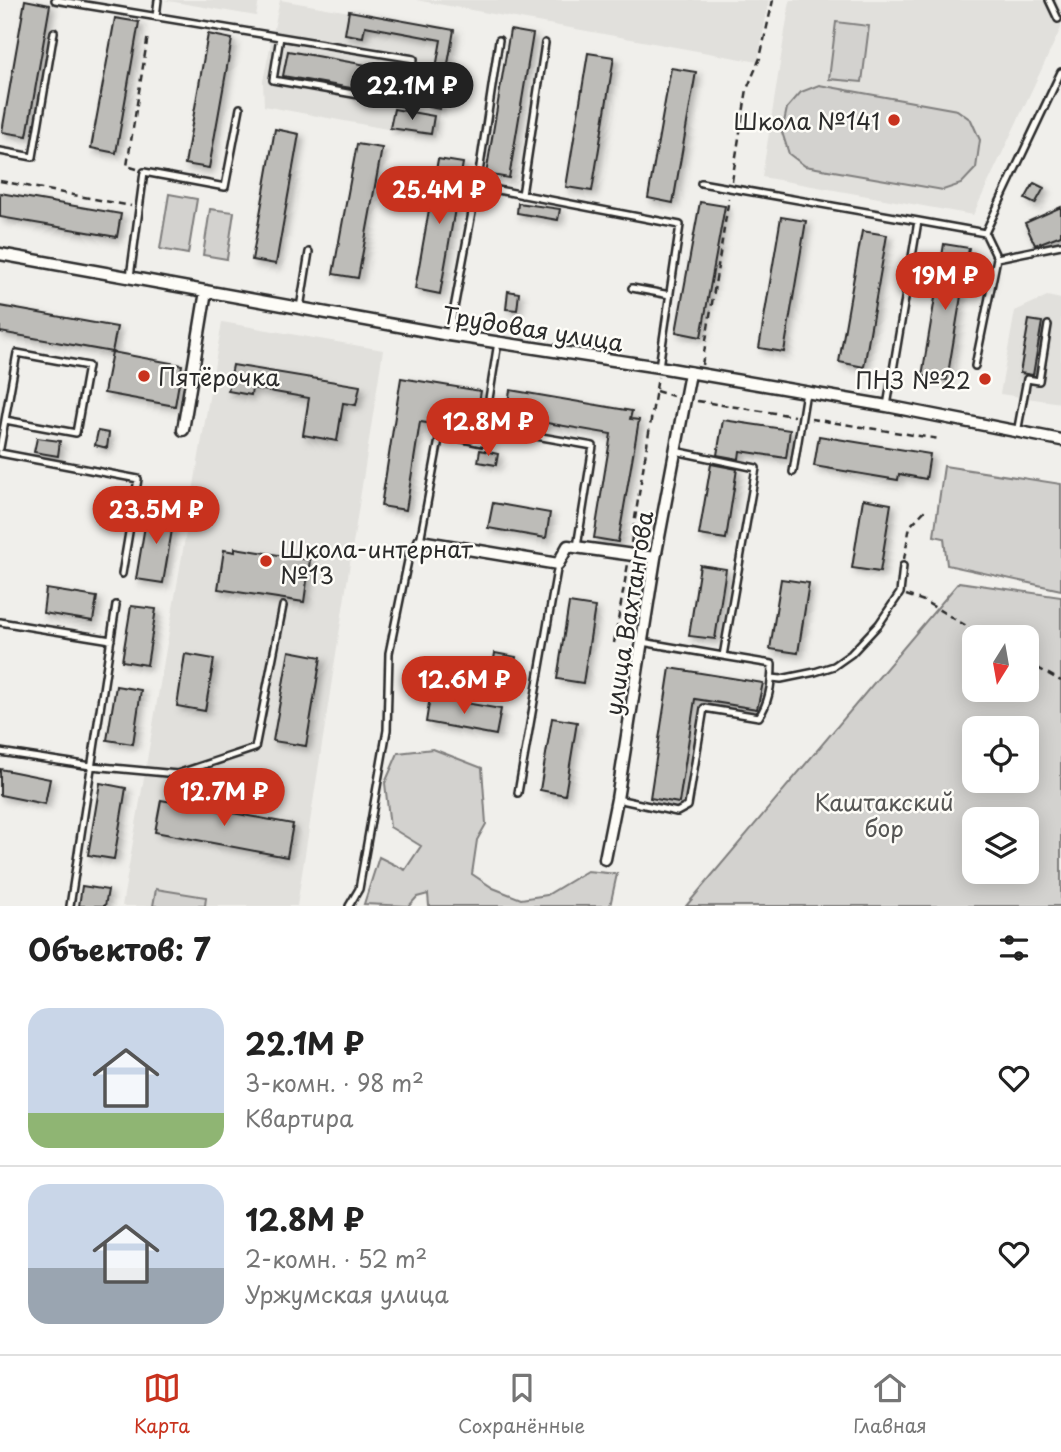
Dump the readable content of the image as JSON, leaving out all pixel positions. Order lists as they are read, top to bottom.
{
  "streets": {
    "street": ["Трудовая улица", "улица Вахтангова"]
  },
  "crossings": [
    ["Трудовая улица", "улица Вахтангова"]
  ],
  "parks": ["Каштакский бор"],
  "places": [
    "Школа №141",
    "Пятёрочка",
    "ПНЗ №22",
    "Школа-интернат №13"
  ],
  "north": "bottom",
  "page": {
    "price": [
      "22.1M ₽",
      "25.4M ₽",
      "19M ₽",
      "12.8M ₽",
      "23.5M ₽",
      "12.6M ₽",
      "12.7M ₽"
    ],
    "heading": "Объектов: 7",
    "list": [
      {
        "name": "22.1M ₽",
        "note": "3-комн. · 98 m² · Квартира"
      },
      {
        "name": "12.8M ₽",
        "note": "2-комн. · 52 m² · Уржумская улица"
      }
    ],
    "tabs": ["Карта", "Сохранённые", "Главная"]
  }
}
